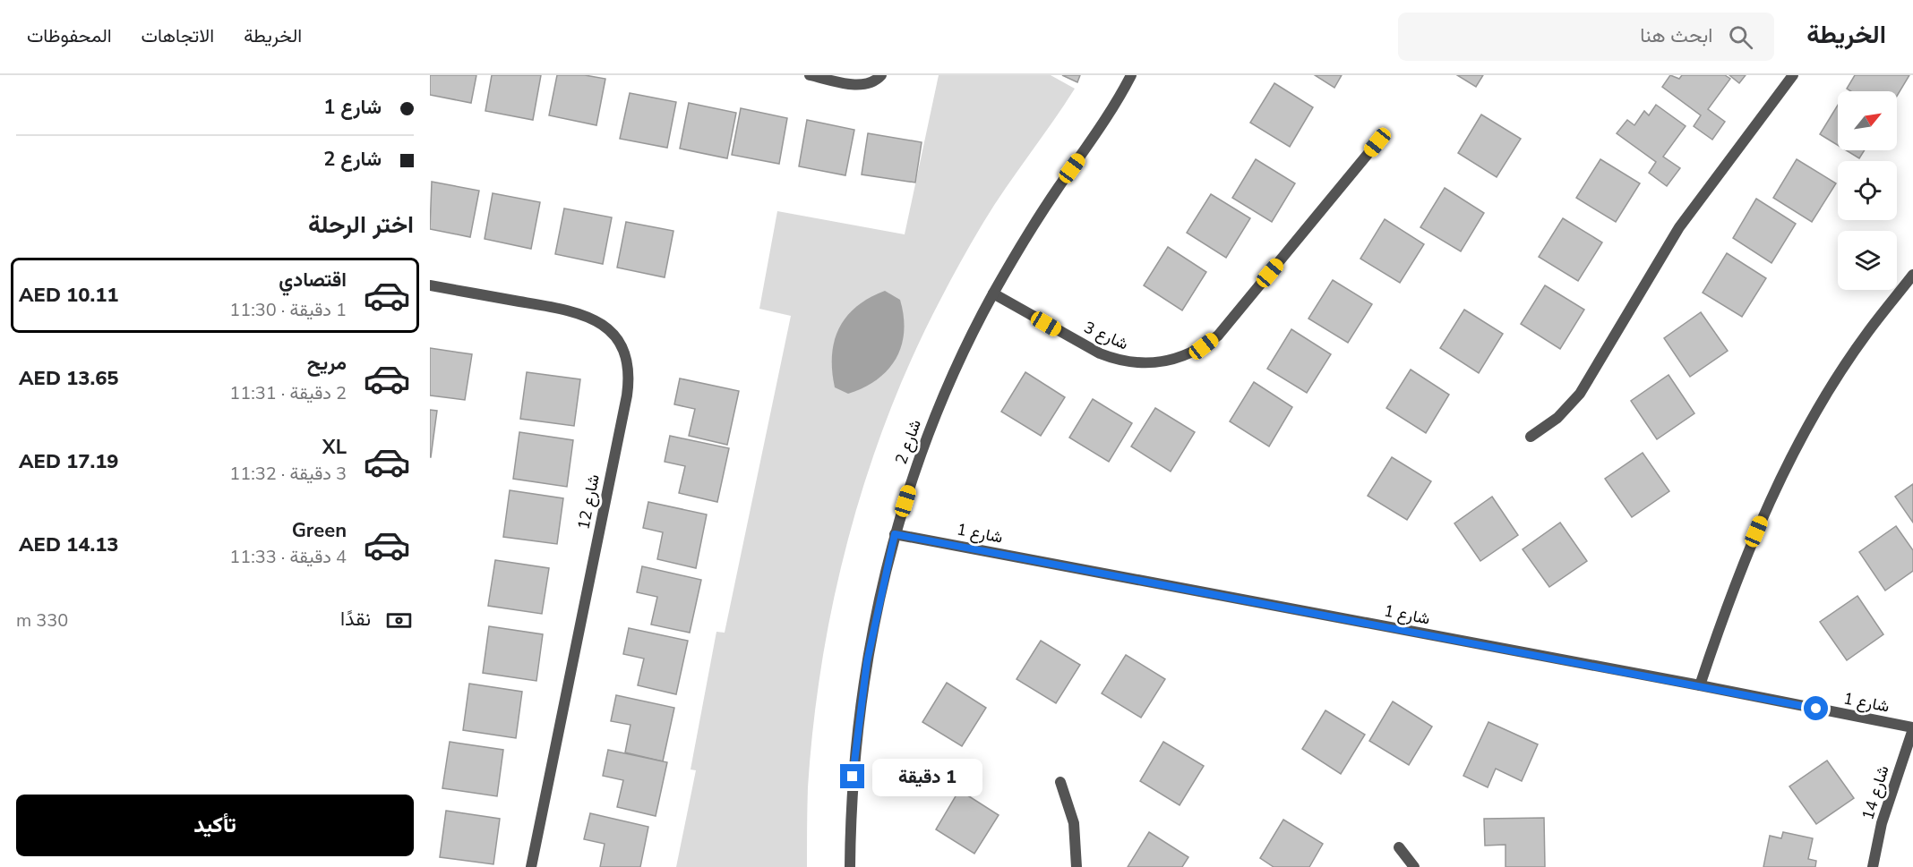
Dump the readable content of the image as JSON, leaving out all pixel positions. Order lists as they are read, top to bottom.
{
  "streets": {
    "street": [
      "شارع 3",
      "شارع 2",
      "شارع 12",
      "شارع 1",
      "شارع 14"
    ]
  },
  "crossings": [
    ["شارع 3", "شارع 2"],
    ["شارع 2", "شارع 1"],
    ["شارع 1", "شارع 14"]
  ],
  "north": "top right",
  "page": {
    "header": "الخريطة",
    "search": "ابحث هنا",
    "nav": ["الخريطة", "الاتجاهات", "المحفوظات"],
    "banner": ["شارع 1", "شارع 2"],
    "heading": "اختر الرحلة",
    "list": [
      {
        "name": "اقتصادي",
        "note": "1 دقيقة · 11:30",
        "value": "AED 10.11"
      },
      {
        "name": "مريح",
        "note": "2 دقيقة · 11:31",
        "value": "AED 13.65"
      },
      {
        "name": "XL",
        "note": "3 دقيقة · 11:32",
        "value": "AED 17.19"
      },
      {
        "name": "Green",
        "note": "4 دقيقة · 11:33",
        "value": "AED 14.13"
      }
    ],
    "pay": ["نقدًا", "330 m"],
    "bubble": "1 دقيقة",
    "buttons": "تأكيد"
  }
}
